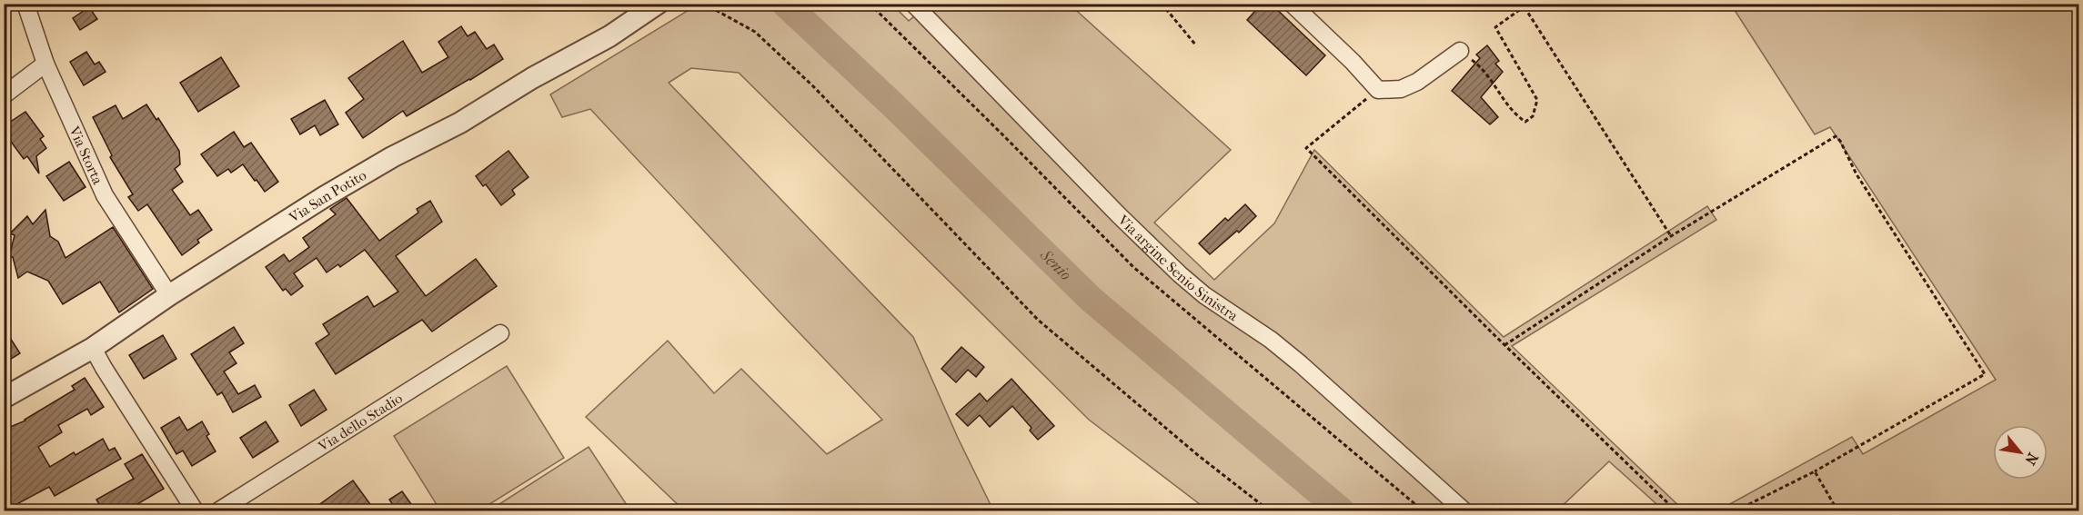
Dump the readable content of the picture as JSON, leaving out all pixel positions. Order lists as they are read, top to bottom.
{
  "streets": {
    "street": [
      "Via Storta",
      "Via San Potito",
      "Via argine Senio Sinistra",
      "Via dello Stadio"
    ]
  },
  "crossings": [
    ["Via Storta", "Via San Potito"]
  ],
  "water": ["Senio"],
  "north": "bottom right"
}
